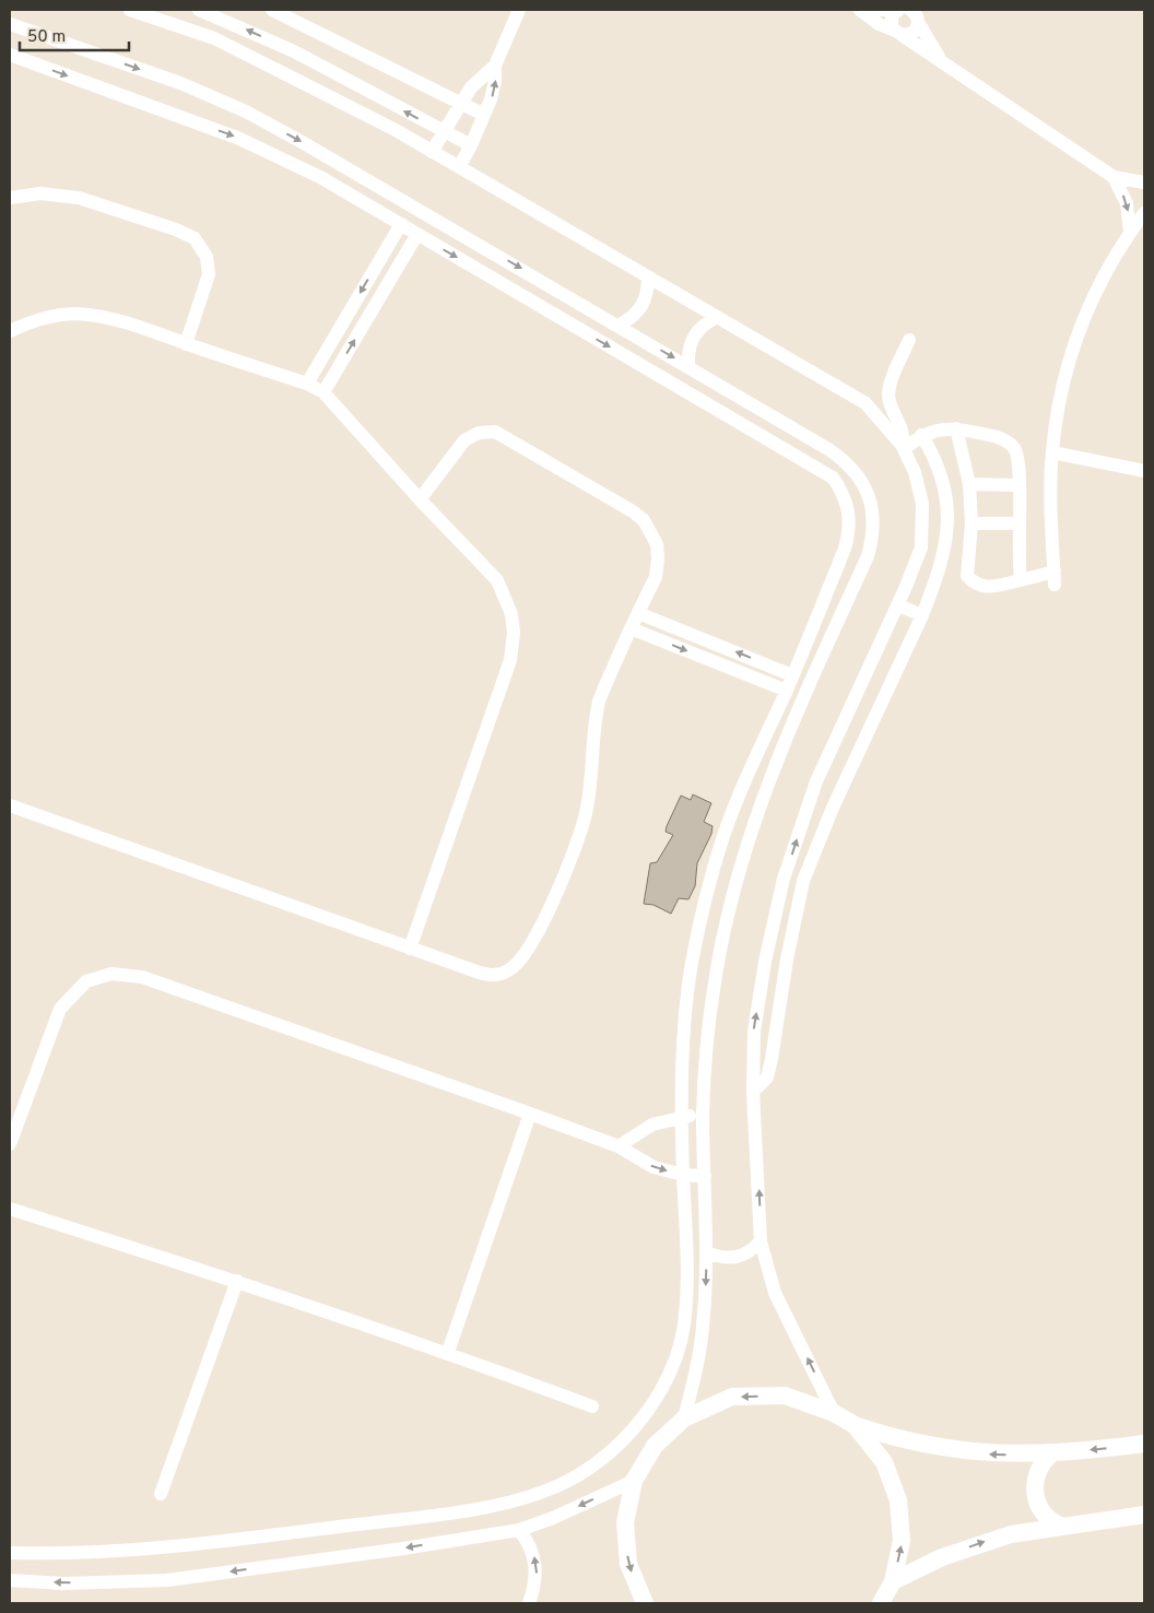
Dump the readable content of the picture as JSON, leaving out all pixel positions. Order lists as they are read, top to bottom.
{
  "scale_bar": "50 m"
}
